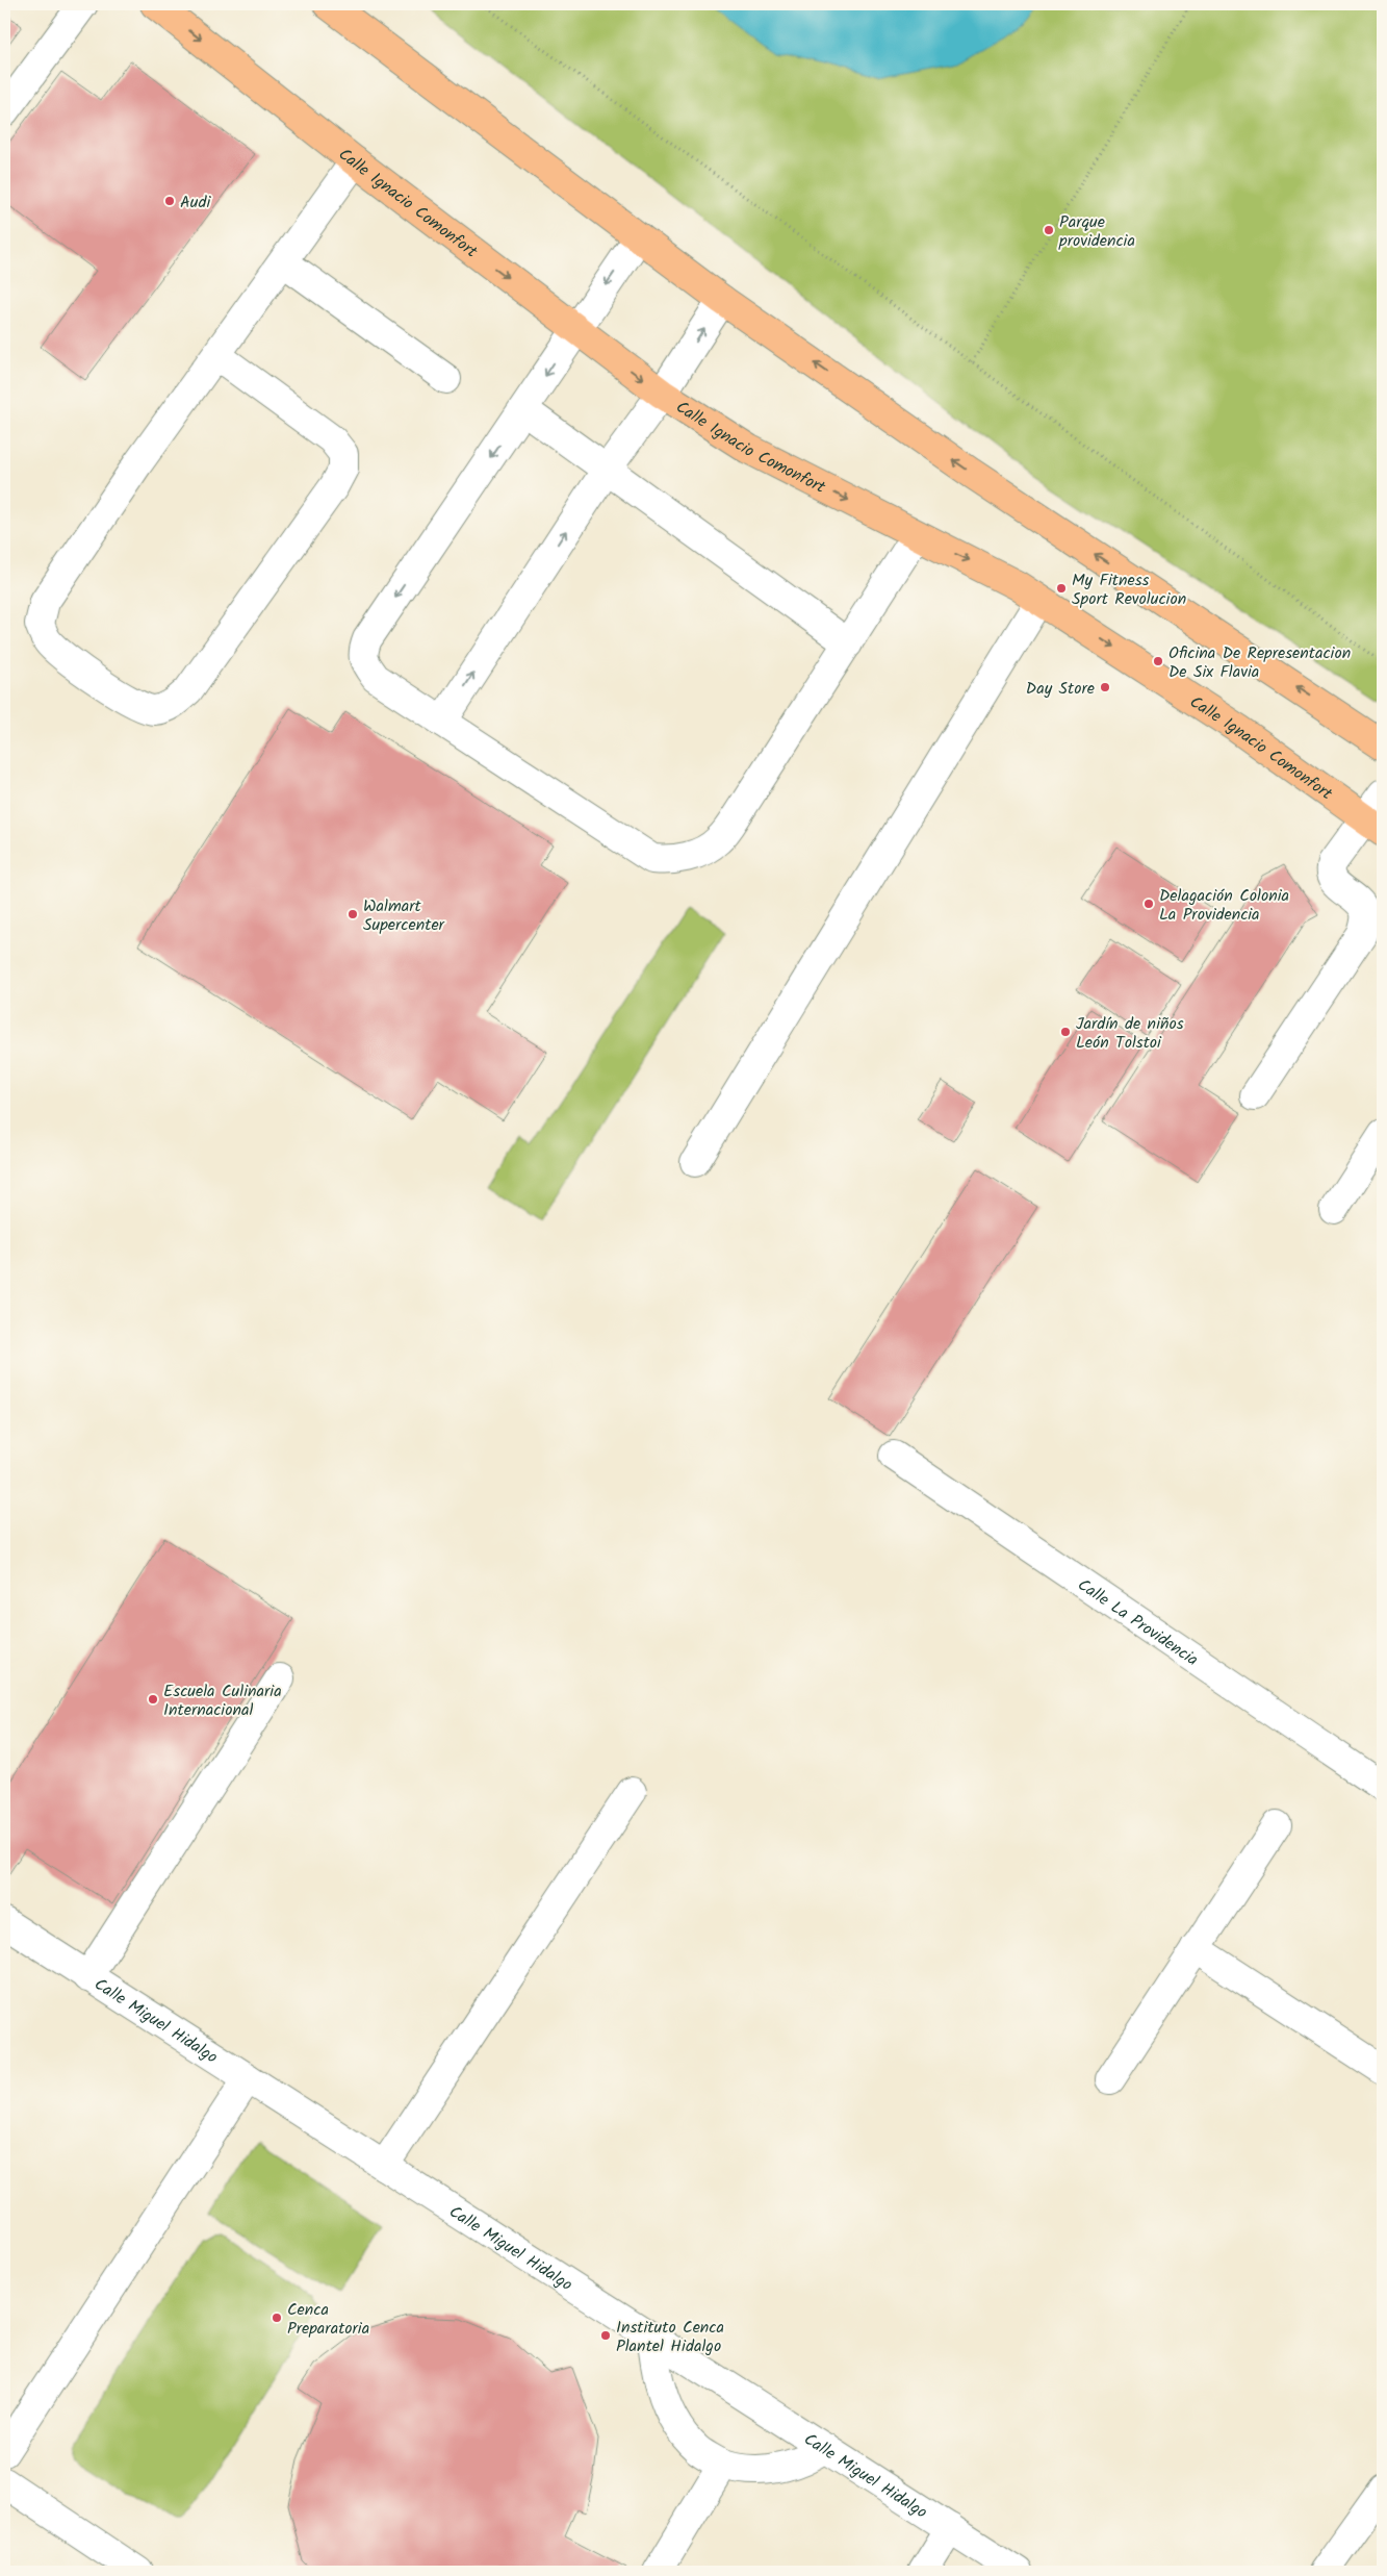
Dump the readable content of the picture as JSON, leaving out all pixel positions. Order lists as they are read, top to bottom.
{
  "streets": {
    "main road": ["Calle Ignacio Comonfort"],
    "street": ["Calle La Providencia", "Calle Miguel Hidalgo"]
  },
  "places": [
    "Audi",
    "Parque providencia",
    "My Fitness Sport Revolucion",
    "Oficina De Representacion De Six Flavia",
    "Day Store",
    "Delagación Colonia La Providencia",
    "Walmart Supercenter",
    "Jardín de niños León Tolstoi",
    "Escuela Culinaria Internacional",
    "Cenca Preparatoria",
    "Instituto Cenca Plantel Hidalgo"
  ]
}
